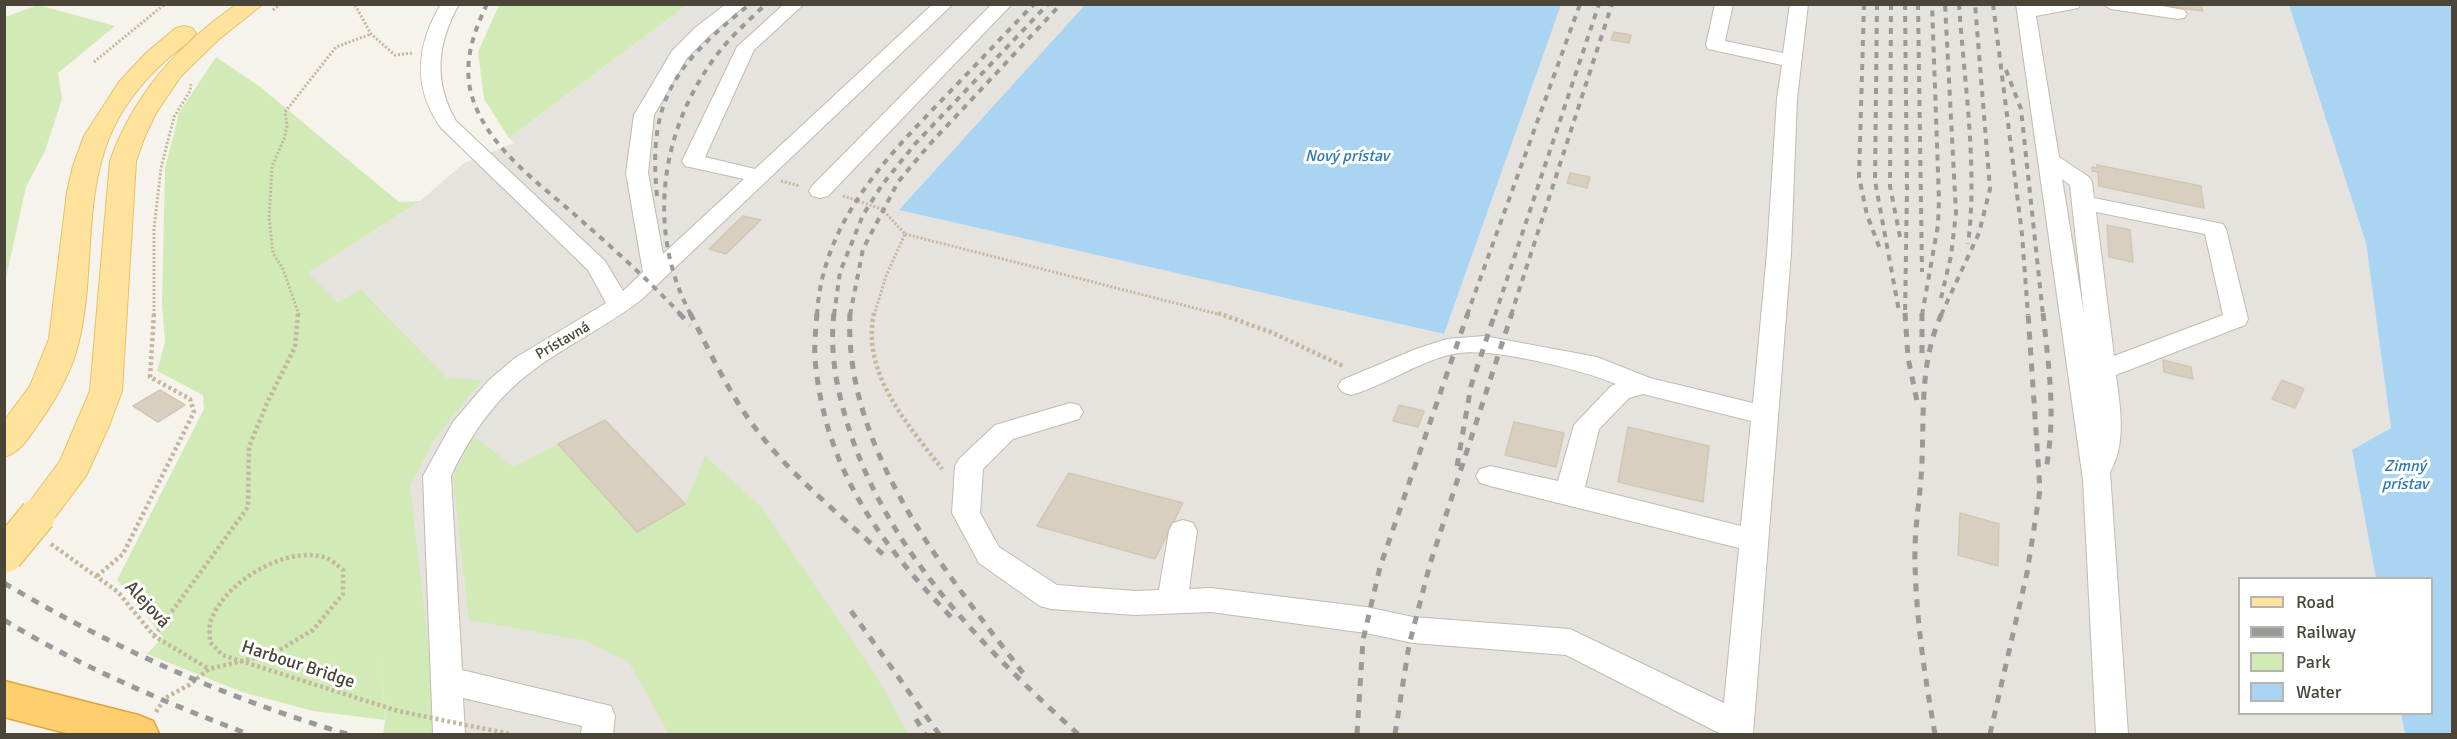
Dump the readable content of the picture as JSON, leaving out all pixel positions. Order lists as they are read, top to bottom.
{
  "streets": {
    "street": ["Prístavná"],
    "path": ["Alejová", "Harbour Bridge"]
  },
  "crossings": [
    ["Alejová", "Harbour Bridge"]
  ],
  "water": ["Nový prístav", "Zimný prístav"],
  "legend": [
    "Road",
    "Railway",
    "Park",
    "Water"
  ]
}
